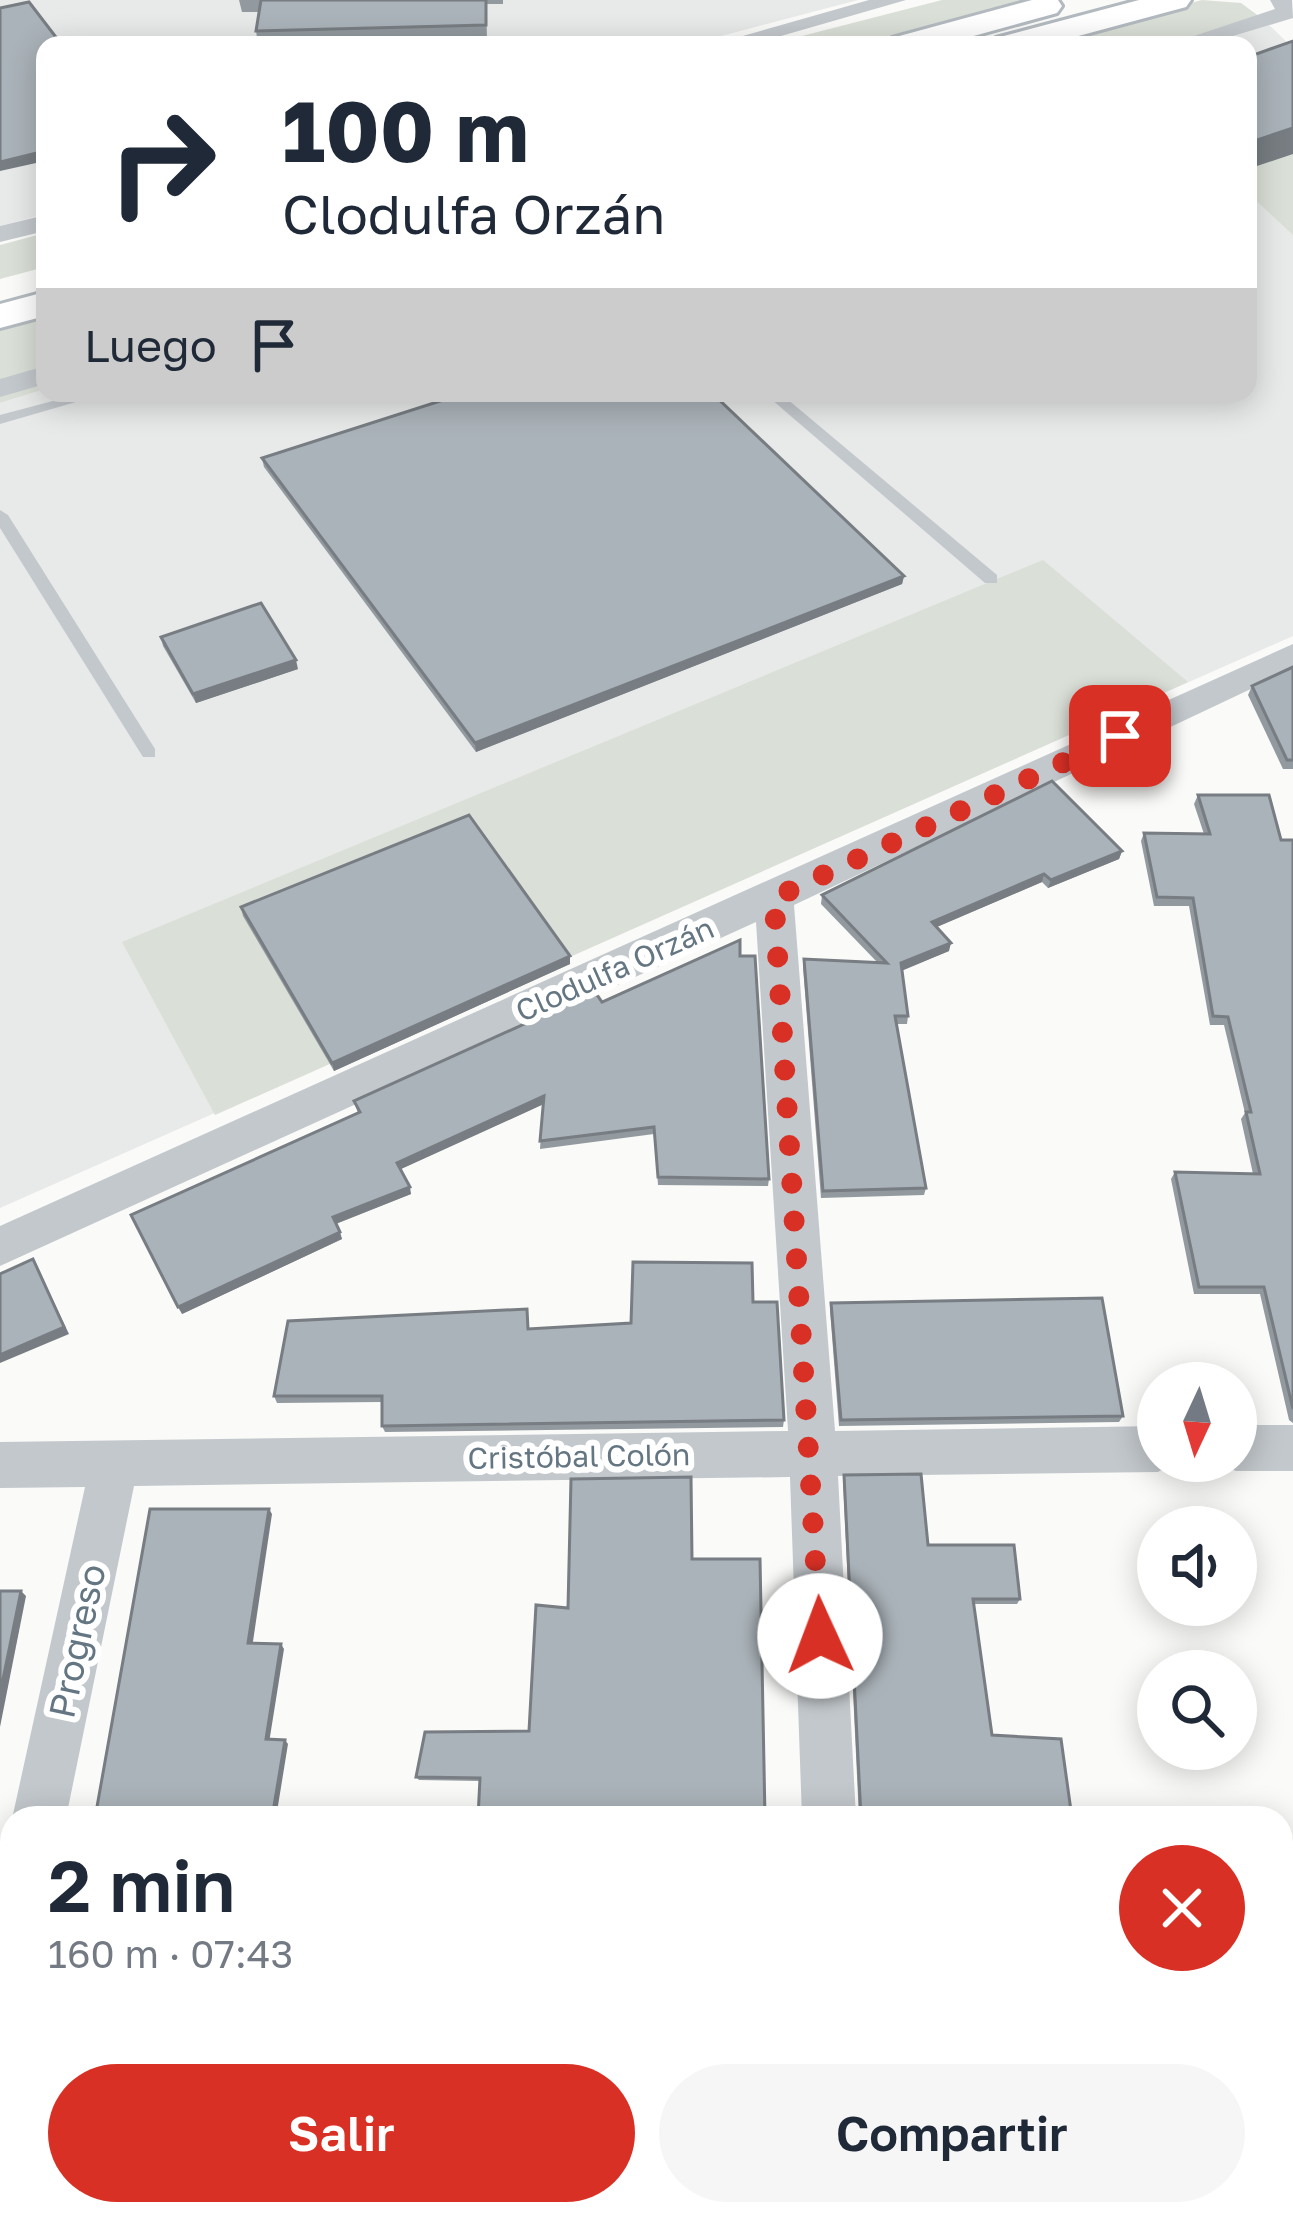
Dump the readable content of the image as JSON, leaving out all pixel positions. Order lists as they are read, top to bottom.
{
  "streets": {
    "street": ["Clodulfa Orzán", "Cristóbal Colón", "Progreso"]
  },
  "crossings": [
    ["Cristóbal Colón", "Progreso"]
  ],
  "north": "bottom",
  "page": {
    "turn": ["100 m", "Clodulfa Orzán"],
    "then": "Luego",
    "heading": ["2 min", "160 m · 07:43"],
    "buttons": ["Salir", "Compartir"]
  }
}
